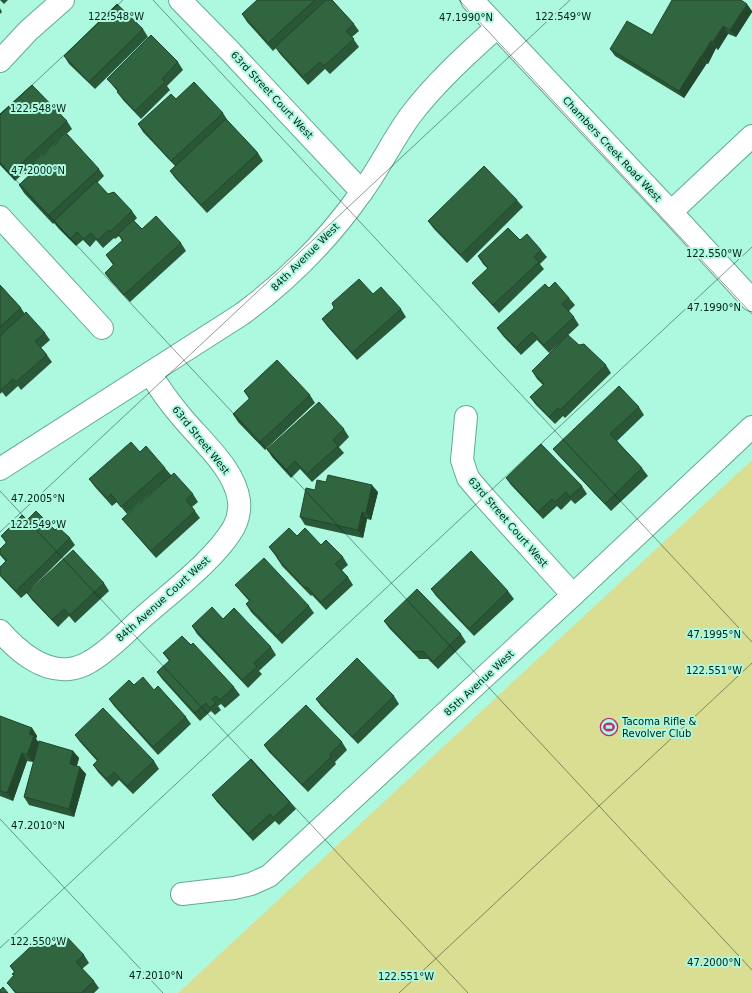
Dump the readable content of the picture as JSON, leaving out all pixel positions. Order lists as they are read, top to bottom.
{
  "streets": {
    "street": [
      "63rd Street Court West",
      "Chambers Creek Road West",
      "84th Avenue West",
      "63rd Street West",
      "84th Avenue Court West",
      "85th Avenue West"
    ]
  },
  "crossings": [
    ["63rd Street Court West", "84th Avenue West"],
    ["63rd Street Court West", "85th Avenue West"],
    ["Chambers Creek Road West", "84th Avenue West"],
    ["84th Avenue West", "63rd Street West"],
    ["63rd Street West", "84th Avenue Court West"]
  ],
  "places": {
    "sports": ["Tacoma Rifle & Revolver Club"]
  },
  "coordinates": [
    "122.548°W",
    "122.549°W",
    "47.1990°N",
    "47.2000°N",
    "122.550°W",
    "47.2005°N",
    "47.1995°N",
    "122.551°W",
    "47.2010°N"
  ]
}
